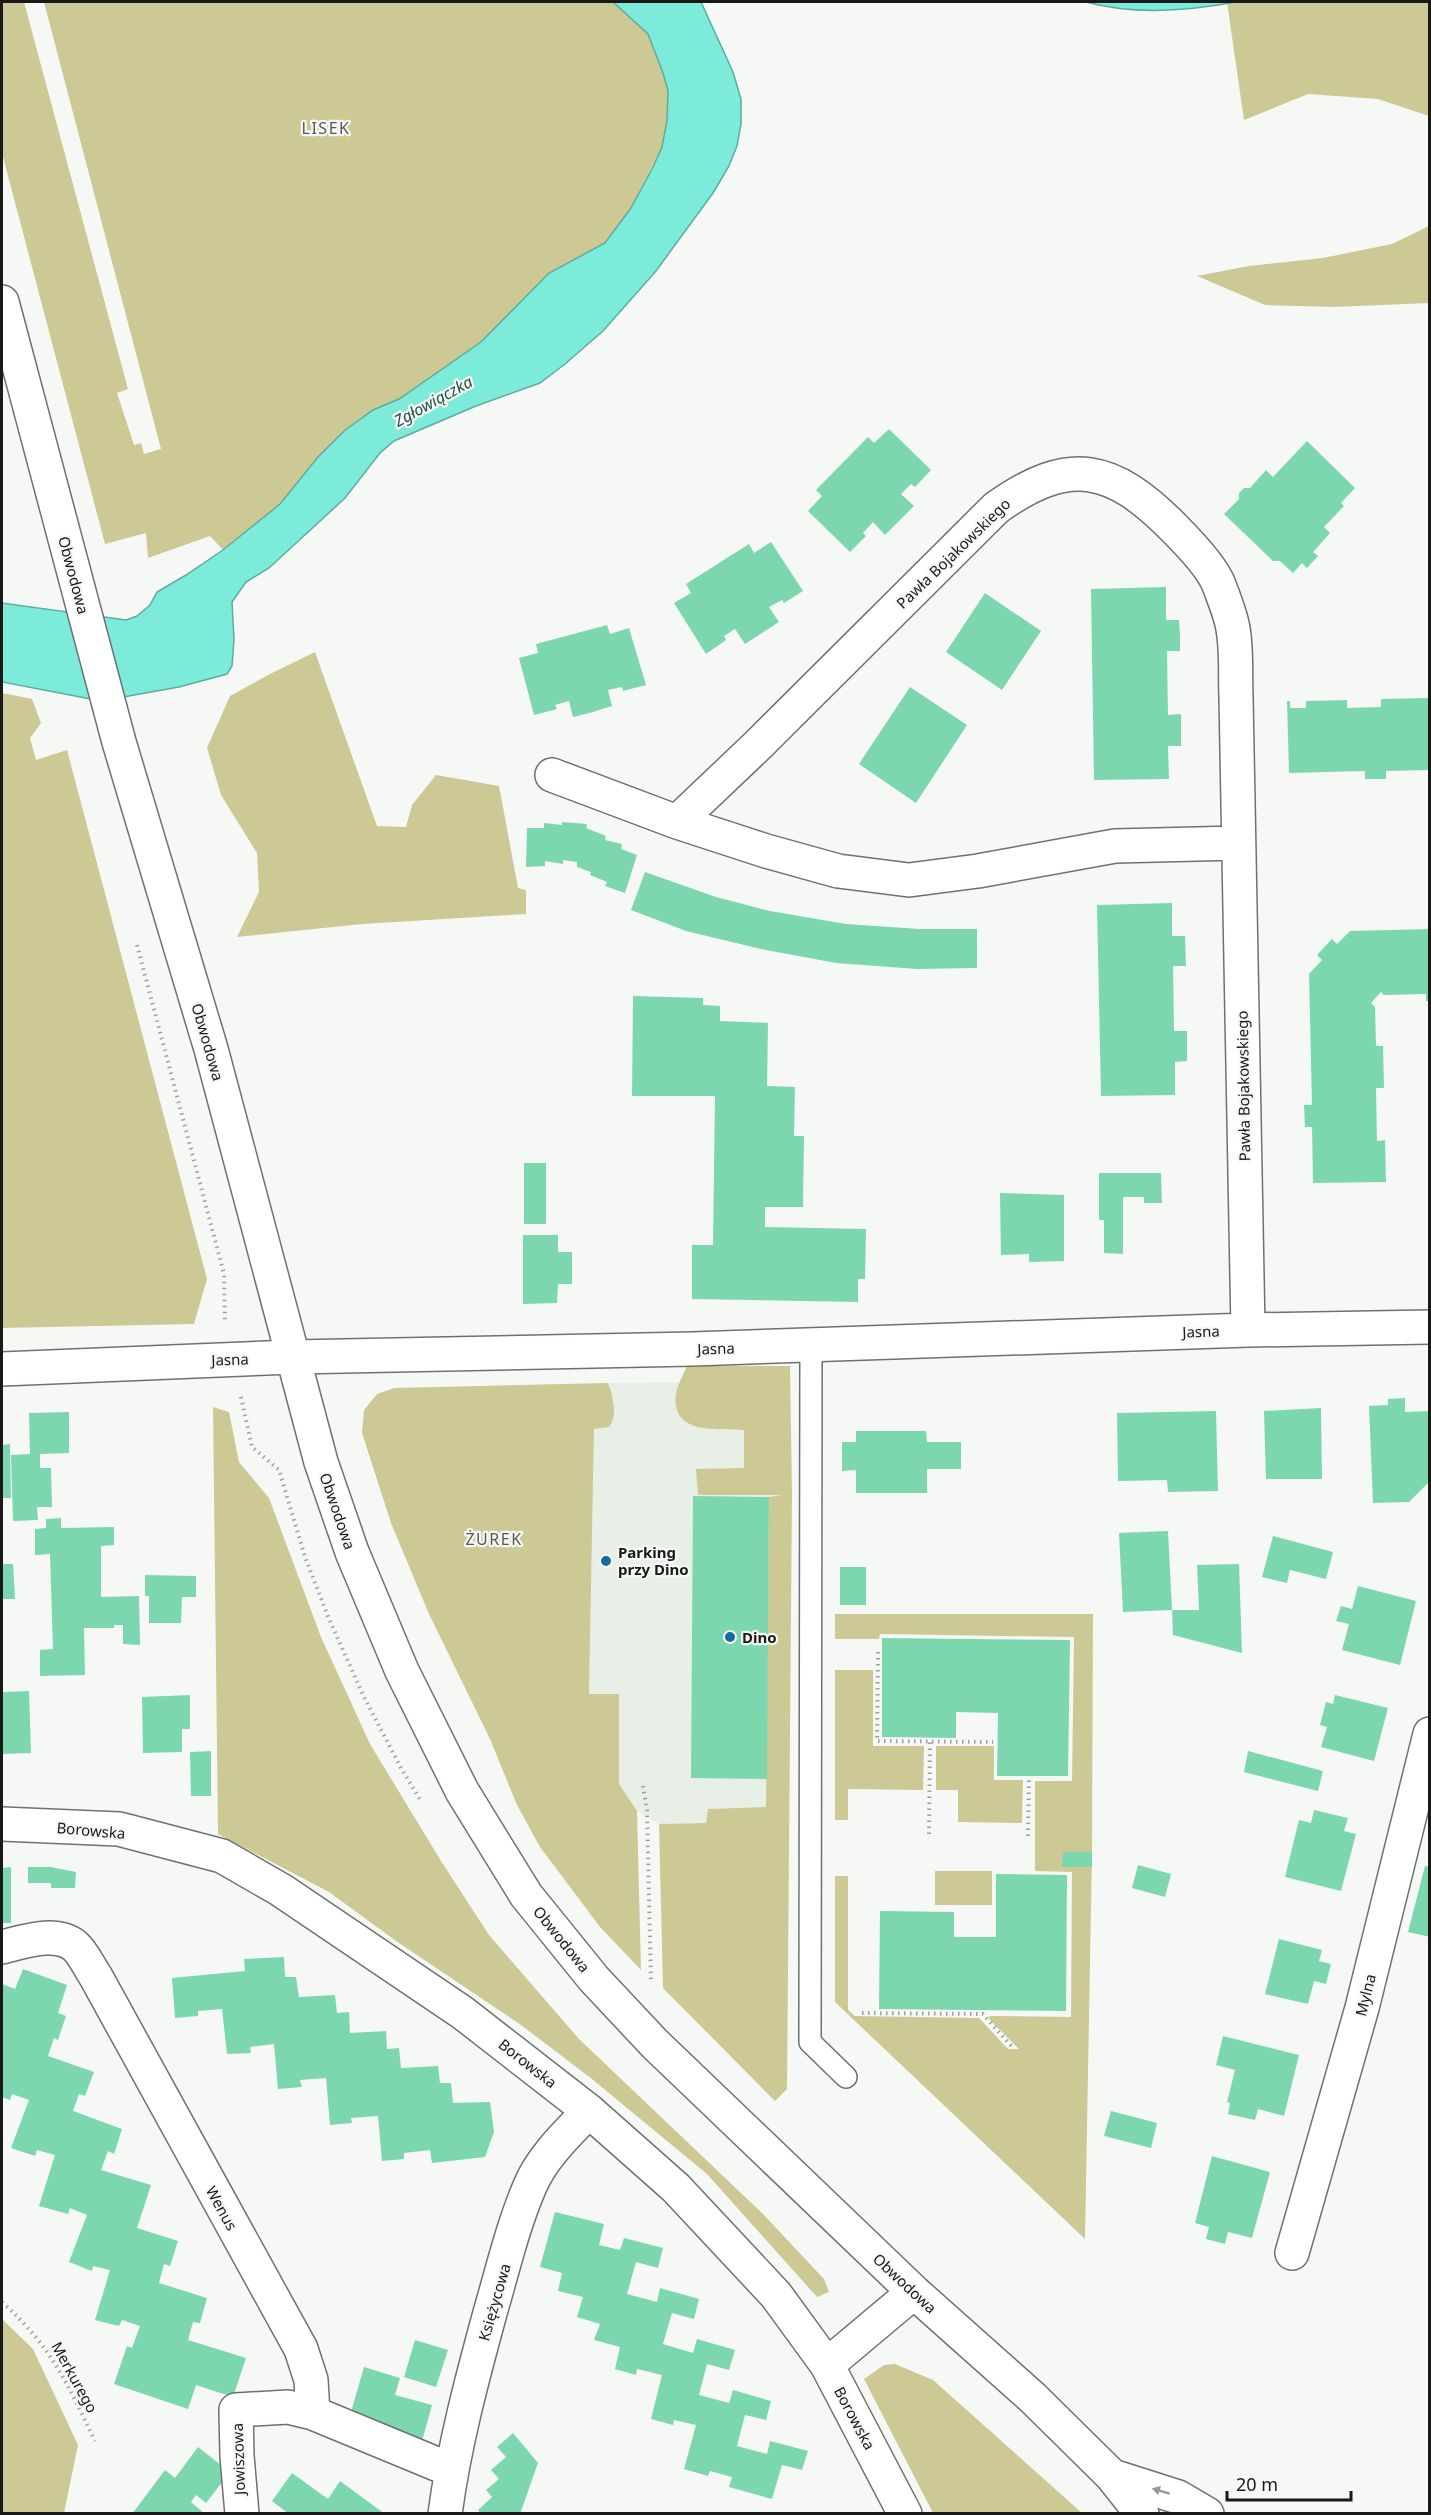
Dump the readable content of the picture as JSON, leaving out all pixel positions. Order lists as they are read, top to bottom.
{
  "streets": {
    "street": [
      "Pawła Bojakowskiego",
      "Obwodowa",
      "Jasna",
      "Borowska",
      "Mylna",
      "Wenus",
      "Księżycowa",
      "Jowiszowa"
    ],
    "path": ["Merkurego"]
  },
  "crossings": [
    ["Pawła Bojakowskiego", "Jasna"],
    ["Obwodowa", "Jasna"],
    ["Borowska", "Księżycowa"],
    ["Wenus", "Jowiszowa"]
  ],
  "districts": ["LISEK", "ŻUREK"],
  "water": ["Zgłowiączka"],
  "places": ["Parking przy Dino", "Dino"],
  "scale_bar": "20 m"
}
